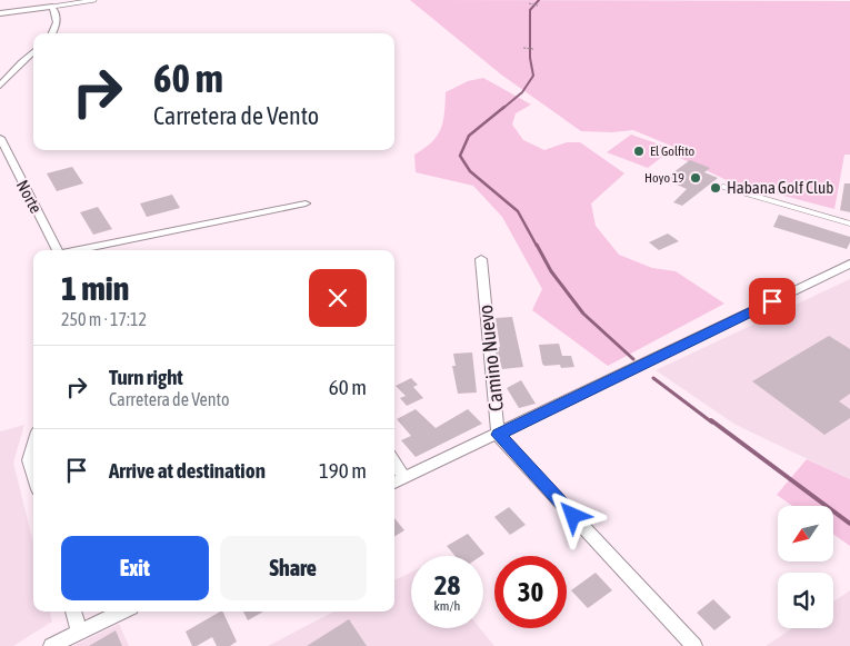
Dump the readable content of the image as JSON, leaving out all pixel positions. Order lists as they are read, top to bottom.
{
  "streets": {
    "street": ["Norte", "Camino Nuevo"]
  },
  "places": ["El Golfito", "Hoyo 19", "Habana Golf Club"],
  "north": "bottom left",
  "page": {
    "turn": ["60 m", "Carretera de Vento"],
    "heading": ["1 min", "250 m · 17:12"],
    "list": [
      {
        "name": "Turn right",
        "note": "Carretera de Vento",
        "value": "60 m"
      },
      {
        "name": "Arrive at destination",
        "value": "190 m"
      }
    ],
    "buttons": ["Exit", "Share"],
    "speed": "28 km/h",
    "limit": "30"
  }
}
